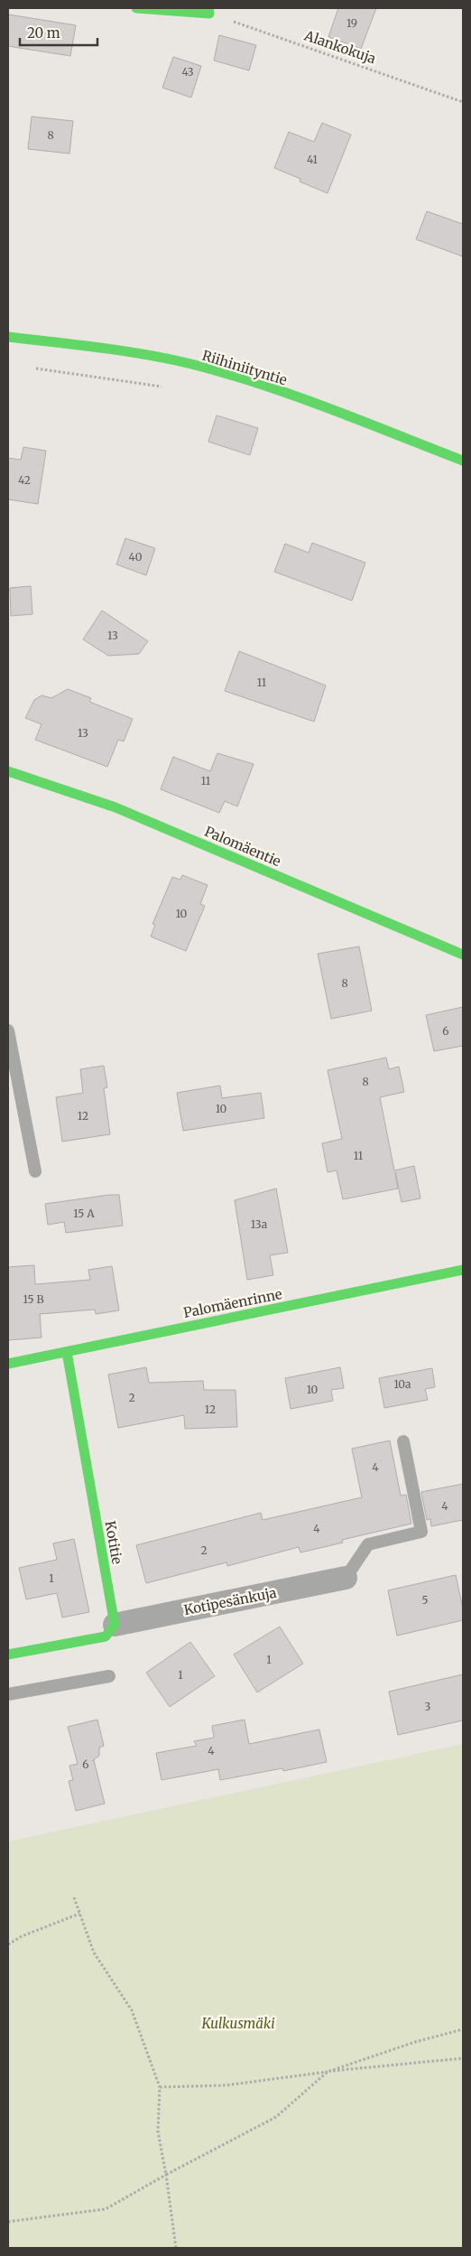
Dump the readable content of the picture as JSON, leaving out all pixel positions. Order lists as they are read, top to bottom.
{
  "streets": {
    "street": [
      "Riihiniityntie",
      "Palomäentie",
      "Palomäenrinne",
      "Kotitie",
      "Kotipesänkuja"
    ],
    "path": ["Alankokuja"]
  },
  "crossings": [
    ["Palomäenrinne", "Kotitie"],
    ["Kotitie", "Kotipesänkuja"]
  ],
  "parks": ["Kulkusmäki"],
  "house_numbers": [
    "19",
    "43",
    "8",
    "41",
    "42",
    "40",
    "13",
    "11",
    "13",
    "11",
    "10",
    "8",
    "6",
    "8",
    "10",
    "12",
    "11",
    "15 A",
    "13a",
    "15 B",
    "10a",
    "10",
    "2",
    "12",
    "4",
    "4",
    "4",
    "2",
    "1",
    "5",
    "1",
    "1",
    "3",
    "4",
    "6"
  ],
  "scale_bar": "20 m"
}
